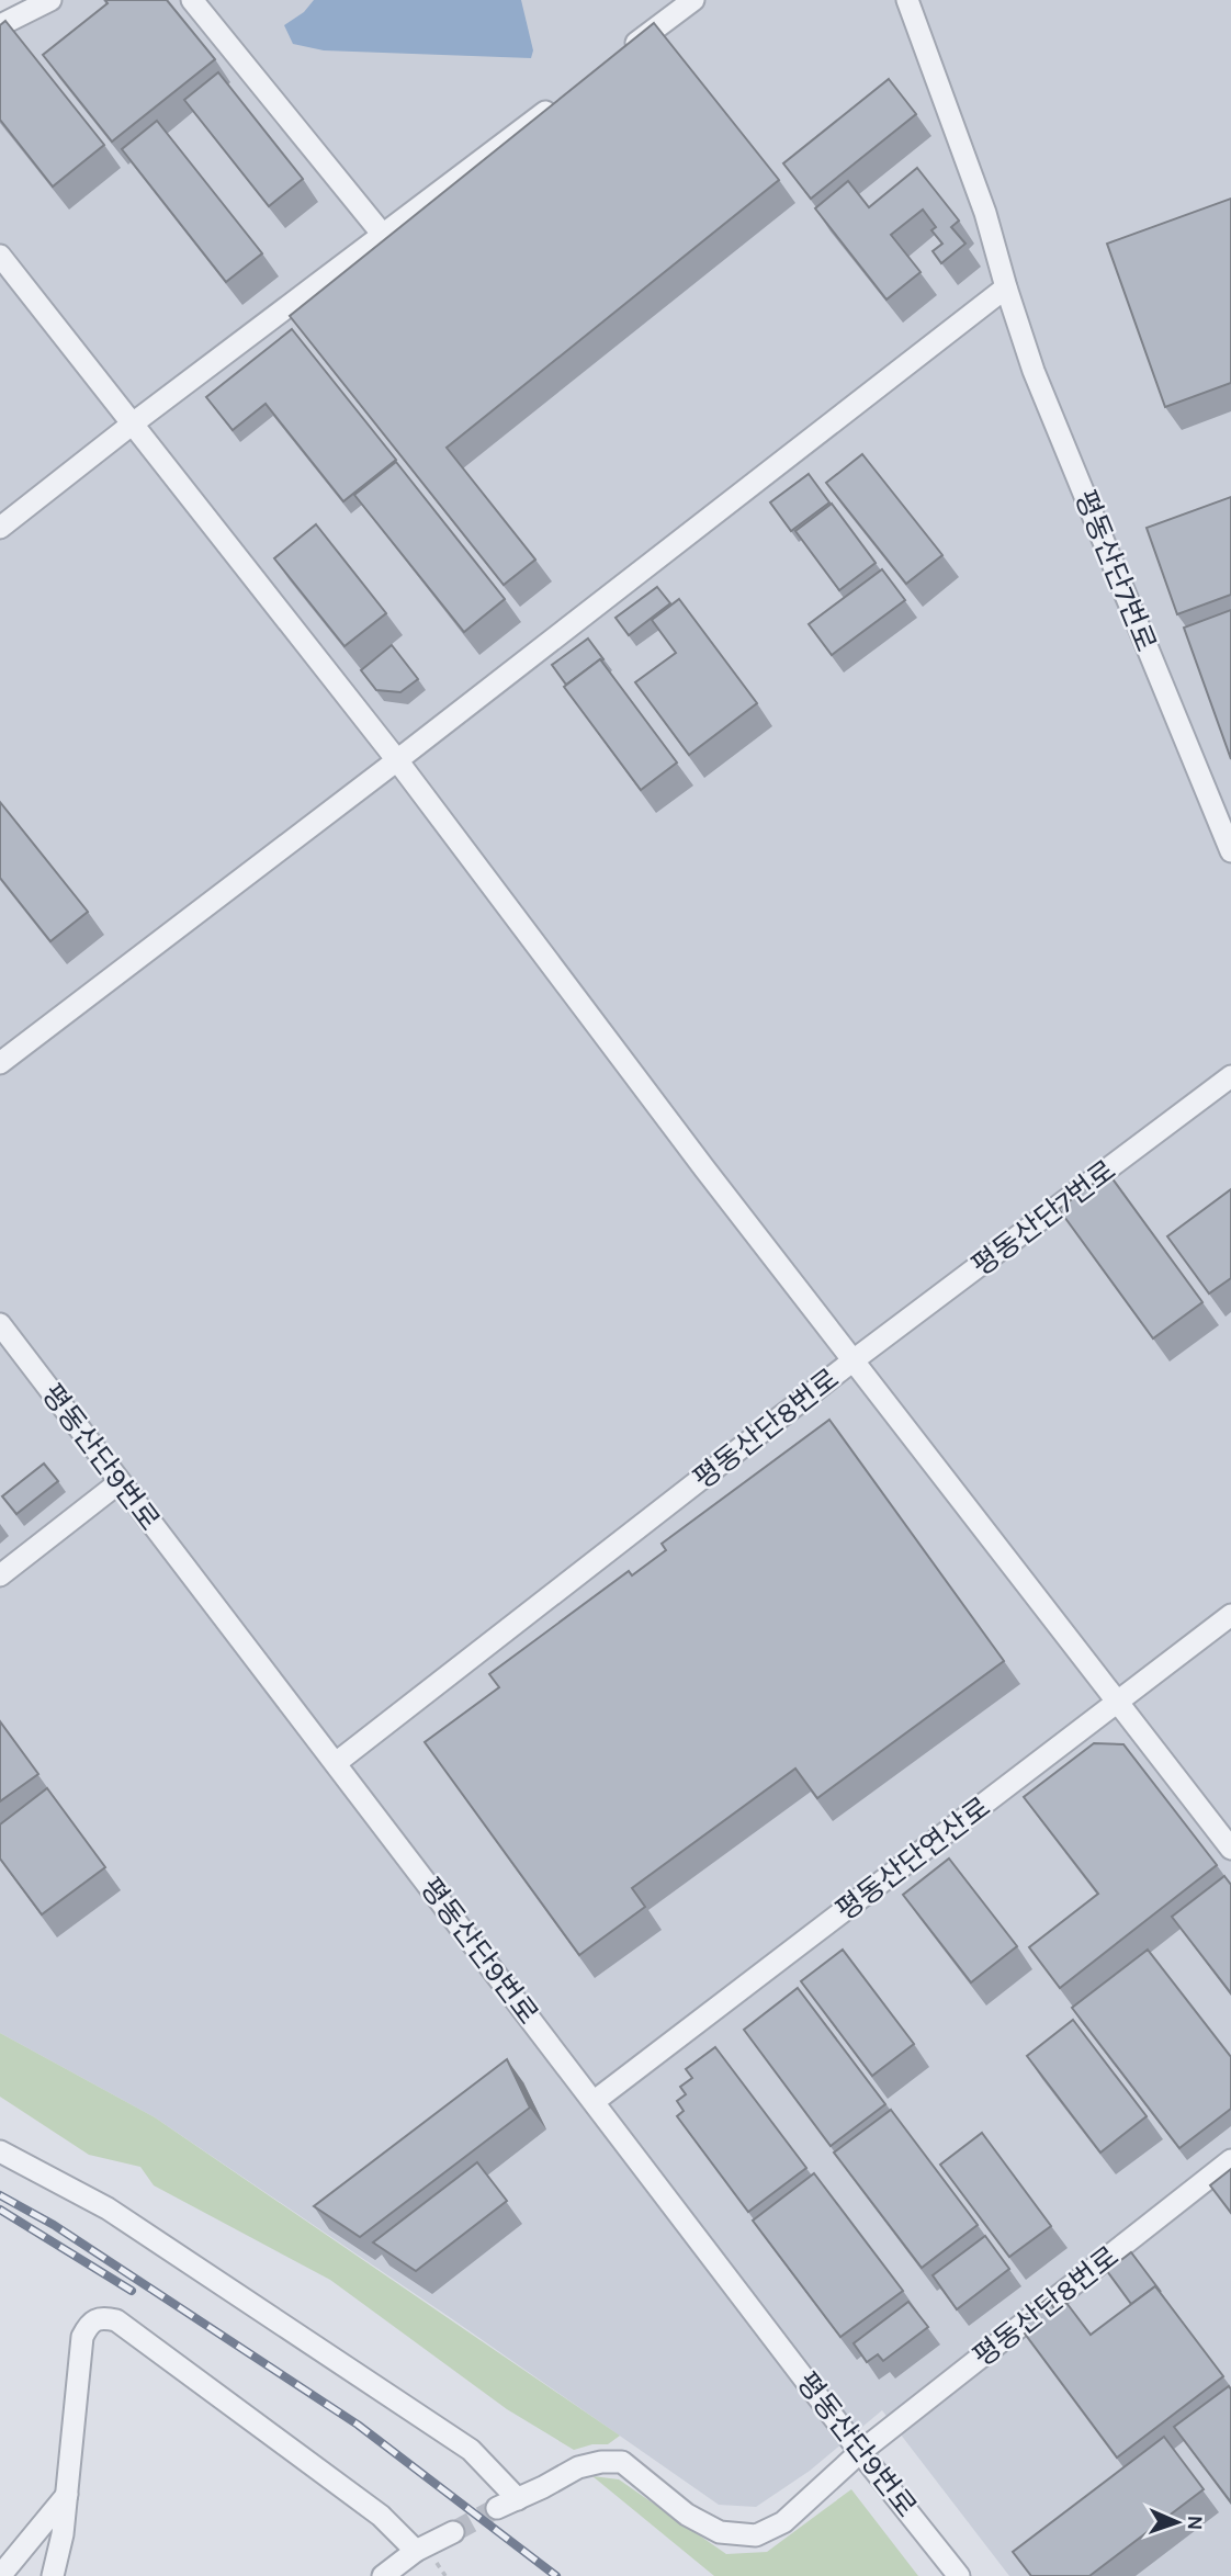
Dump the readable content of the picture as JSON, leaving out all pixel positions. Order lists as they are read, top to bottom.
{
  "streets": {
    "street": [
      "평동산단7번로",
      "평동산단8번로",
      "평동산단9번로",
      "평동산단연산로"
    ]
  },
  "crossings": [
    ["평동산단7번로", "평동산단8번로"],
    ["평동산단8번로", "평동산단9번로"],
    ["평동산단8번로", "평동산단연산로"],
    ["평동산단9번로", "평동산단연산로"]
  ],
  "north": "right"
}
